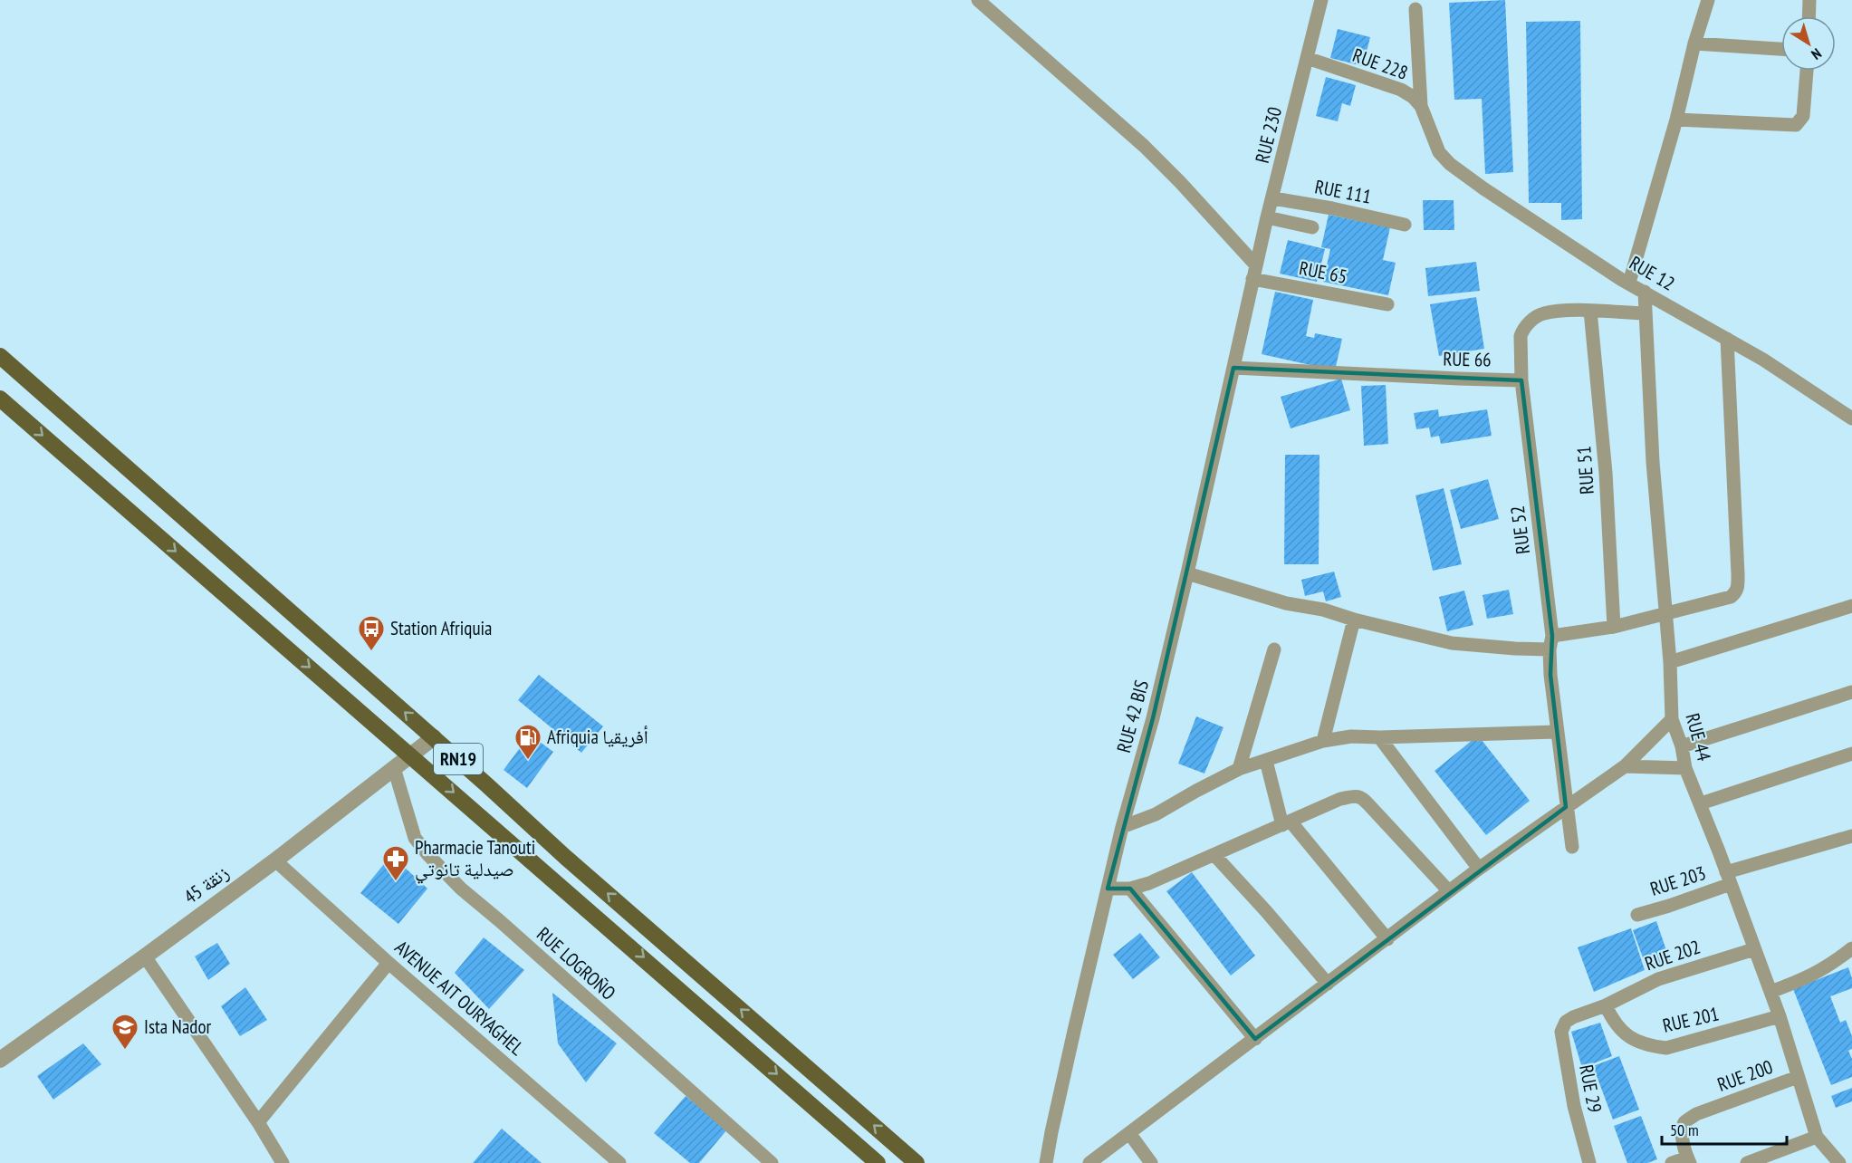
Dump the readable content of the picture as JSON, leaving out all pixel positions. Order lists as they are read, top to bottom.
{
  "streets": {
    "main road": ["RN19"],
    "street": [
      "RUE 228",
      "RUE 230",
      "RUE 111",
      "RUE 65",
      "RUE 12",
      "RUE 66",
      "RUE 51",
      "RUE 52",
      "RUE 42 BIS",
      "RUE 44",
      "RUE 203",
      "زنقة 45",
      "RUE 202",
      "RUE LOGROÑO",
      "AVENUE AIT OURYAGHEL",
      "RUE 201",
      "RUE 200",
      "RUE 29"
    ]
  },
  "crossings": [
    ["RUE 228", "RUE 230"],
    ["RUE 228", "RUE 12"],
    ["RUE 230", "RUE 111"],
    ["RUE 230", "RUE 65"],
    ["RUE 230", "RUE 42 BIS"],
    ["RUE 65", "RUE 42 BIS"],
    ["RUE 12", "RUE 44"],
    ["RUE 66", "RUE 51"],
    ["RUE 66", "RUE 52"],
    ["RUE 66", "RUE 42 BIS"],
    ["RUE 66", "RUE 44"],
    ["RUE 44", "RUE 203"],
    ["RUE 44", "RUE 202"],
    ["RUE 44", "RUE 201"],
    ["RUE 44", "RUE 200"],
    ["RN19", "زنقة 45"],
    ["زنقة 45", "RUE LOGROÑO"],
    ["زنقة 45", "AVENUE AIT OURYAGHEL"],
    ["RUE 202", "RUE 201"],
    ["RUE 202", "RUE 29"],
    ["RUE 201", "RUE 29"]
  ],
  "places": {
    "bus stop": ["Station Afriquia"],
    "fuel station": ["Afriquia أفريقيا"],
    "pharmacy": ["Pharmacie Tanouti صيدلية تانوتي"],
    "school or university": ["Ista Nador"]
  },
  "scale_bar": "50 m",
  "north": "bottom right"
}
